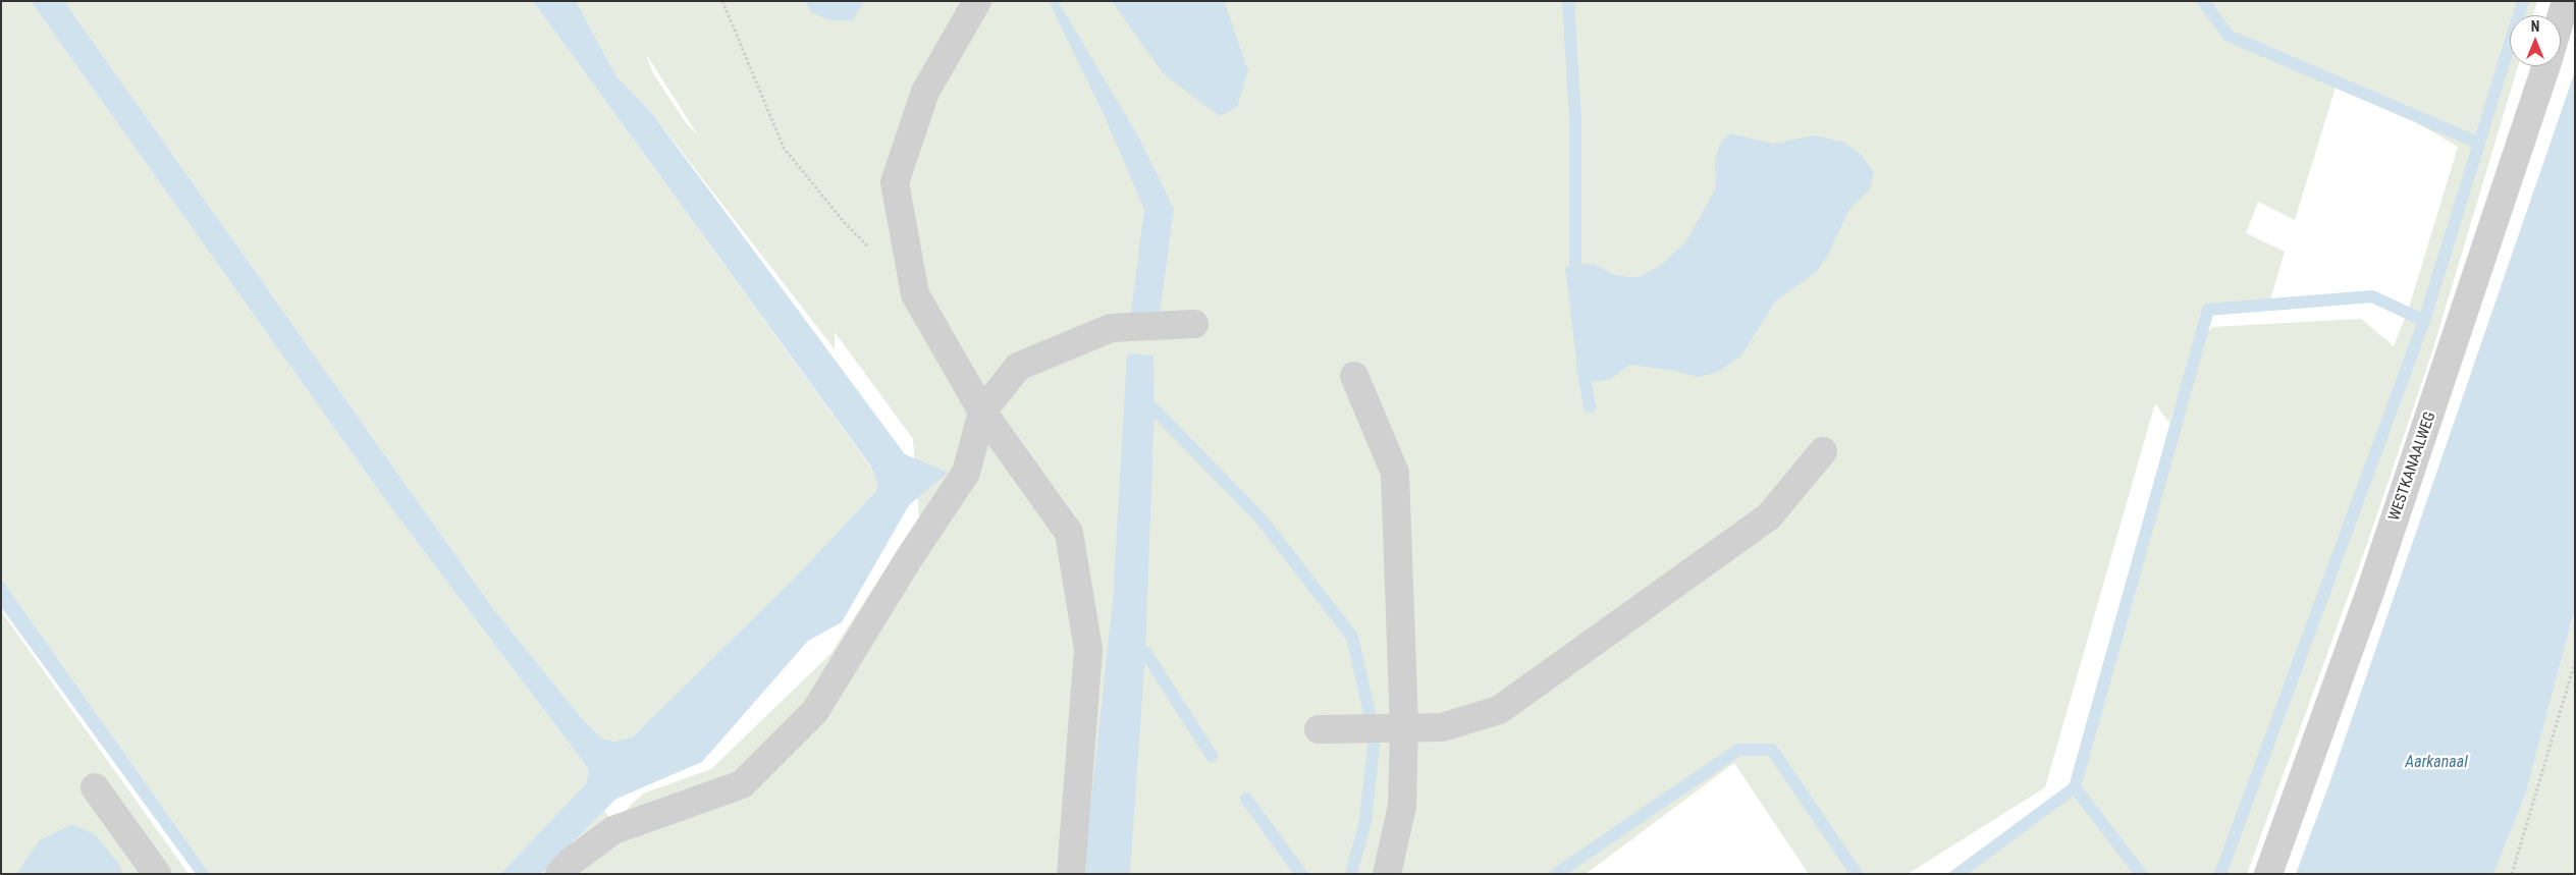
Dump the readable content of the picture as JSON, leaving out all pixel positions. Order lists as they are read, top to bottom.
{
  "streets": {
    "street": ["WESTKANAALWEG"]
  },
  "water": ["Aarkanaal"],
  "north": "top"
}
